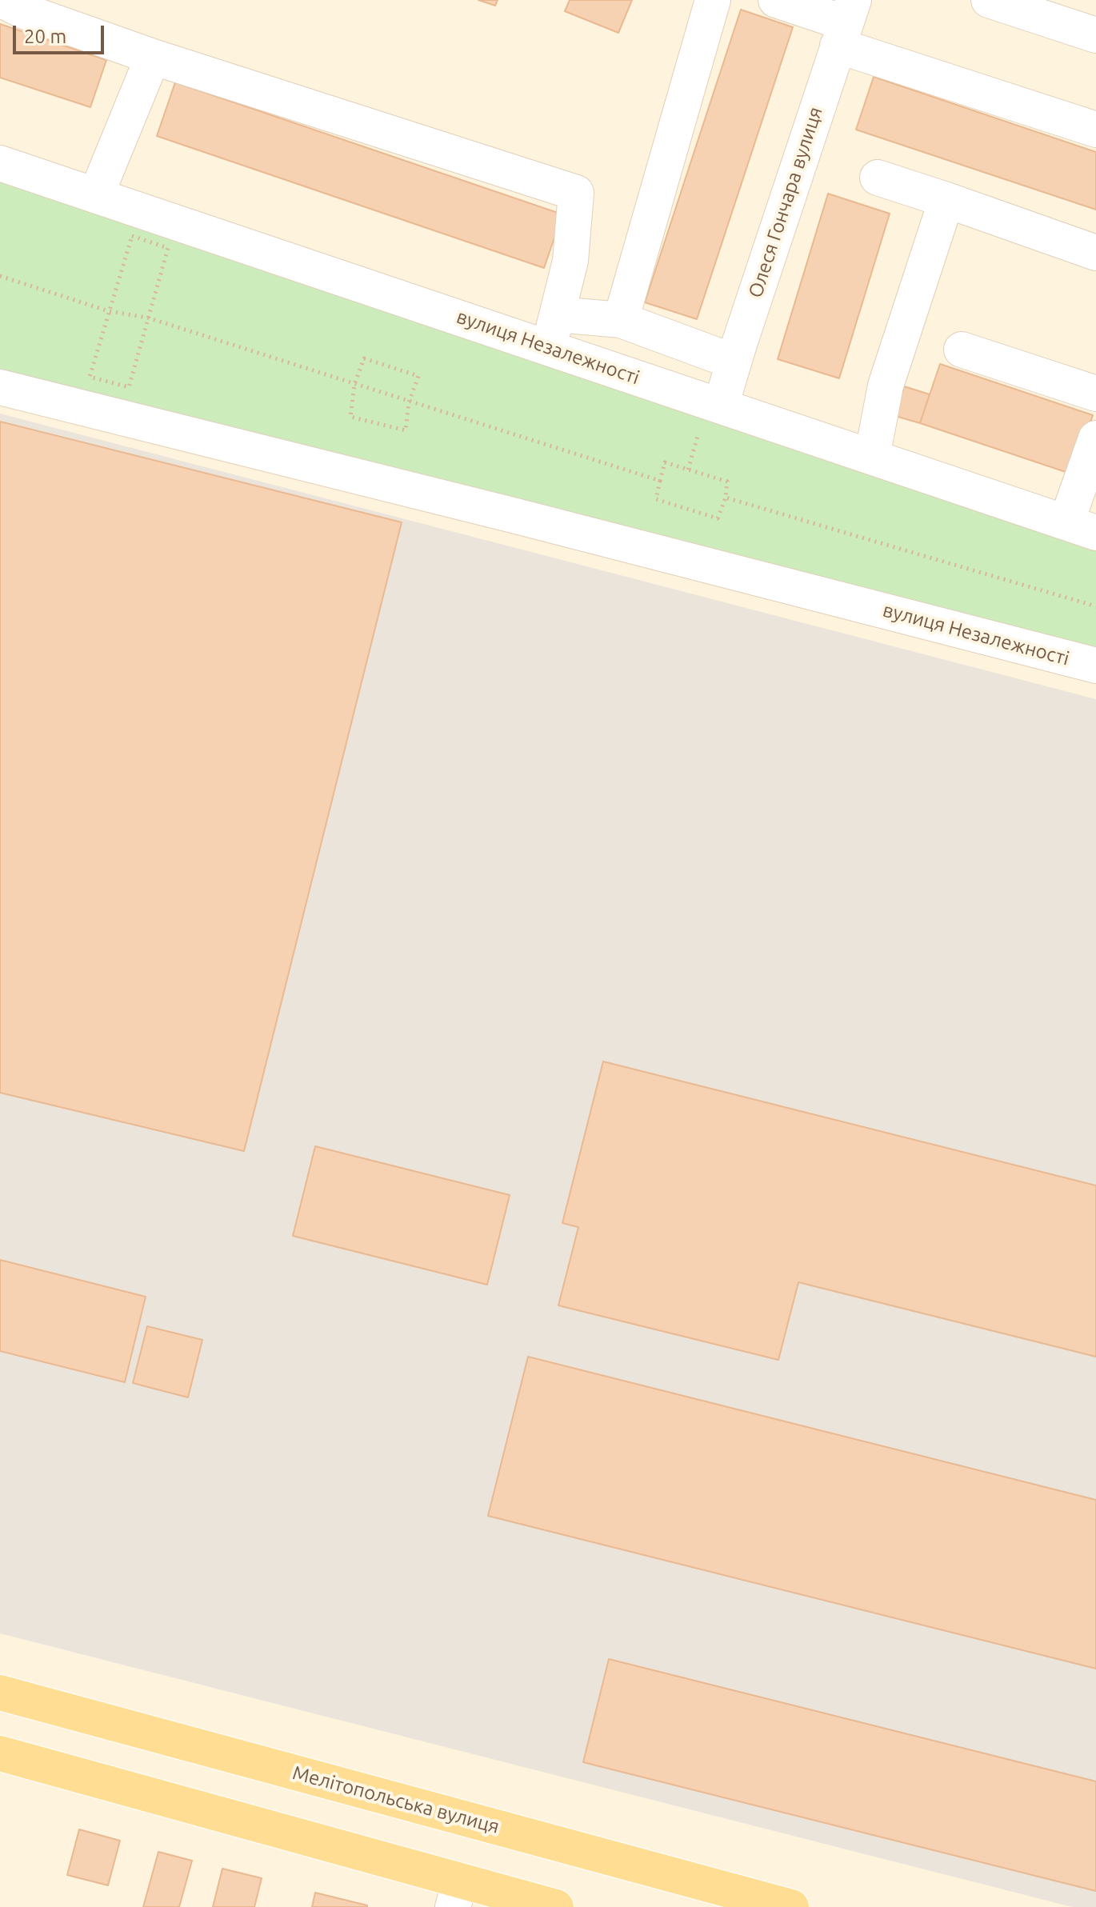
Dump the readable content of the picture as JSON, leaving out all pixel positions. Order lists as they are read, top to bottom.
{
  "streets": {
    "main road": ["Мелітопольська вулиця"],
    "street": ["Олеся Гончара вулиця", "вулиця Незалежності"]
  },
  "crossings": [
    ["Олеся Гончара вулиця", "вулиця Незалежності"]
  ],
  "scale_bar": "20 m"
}
